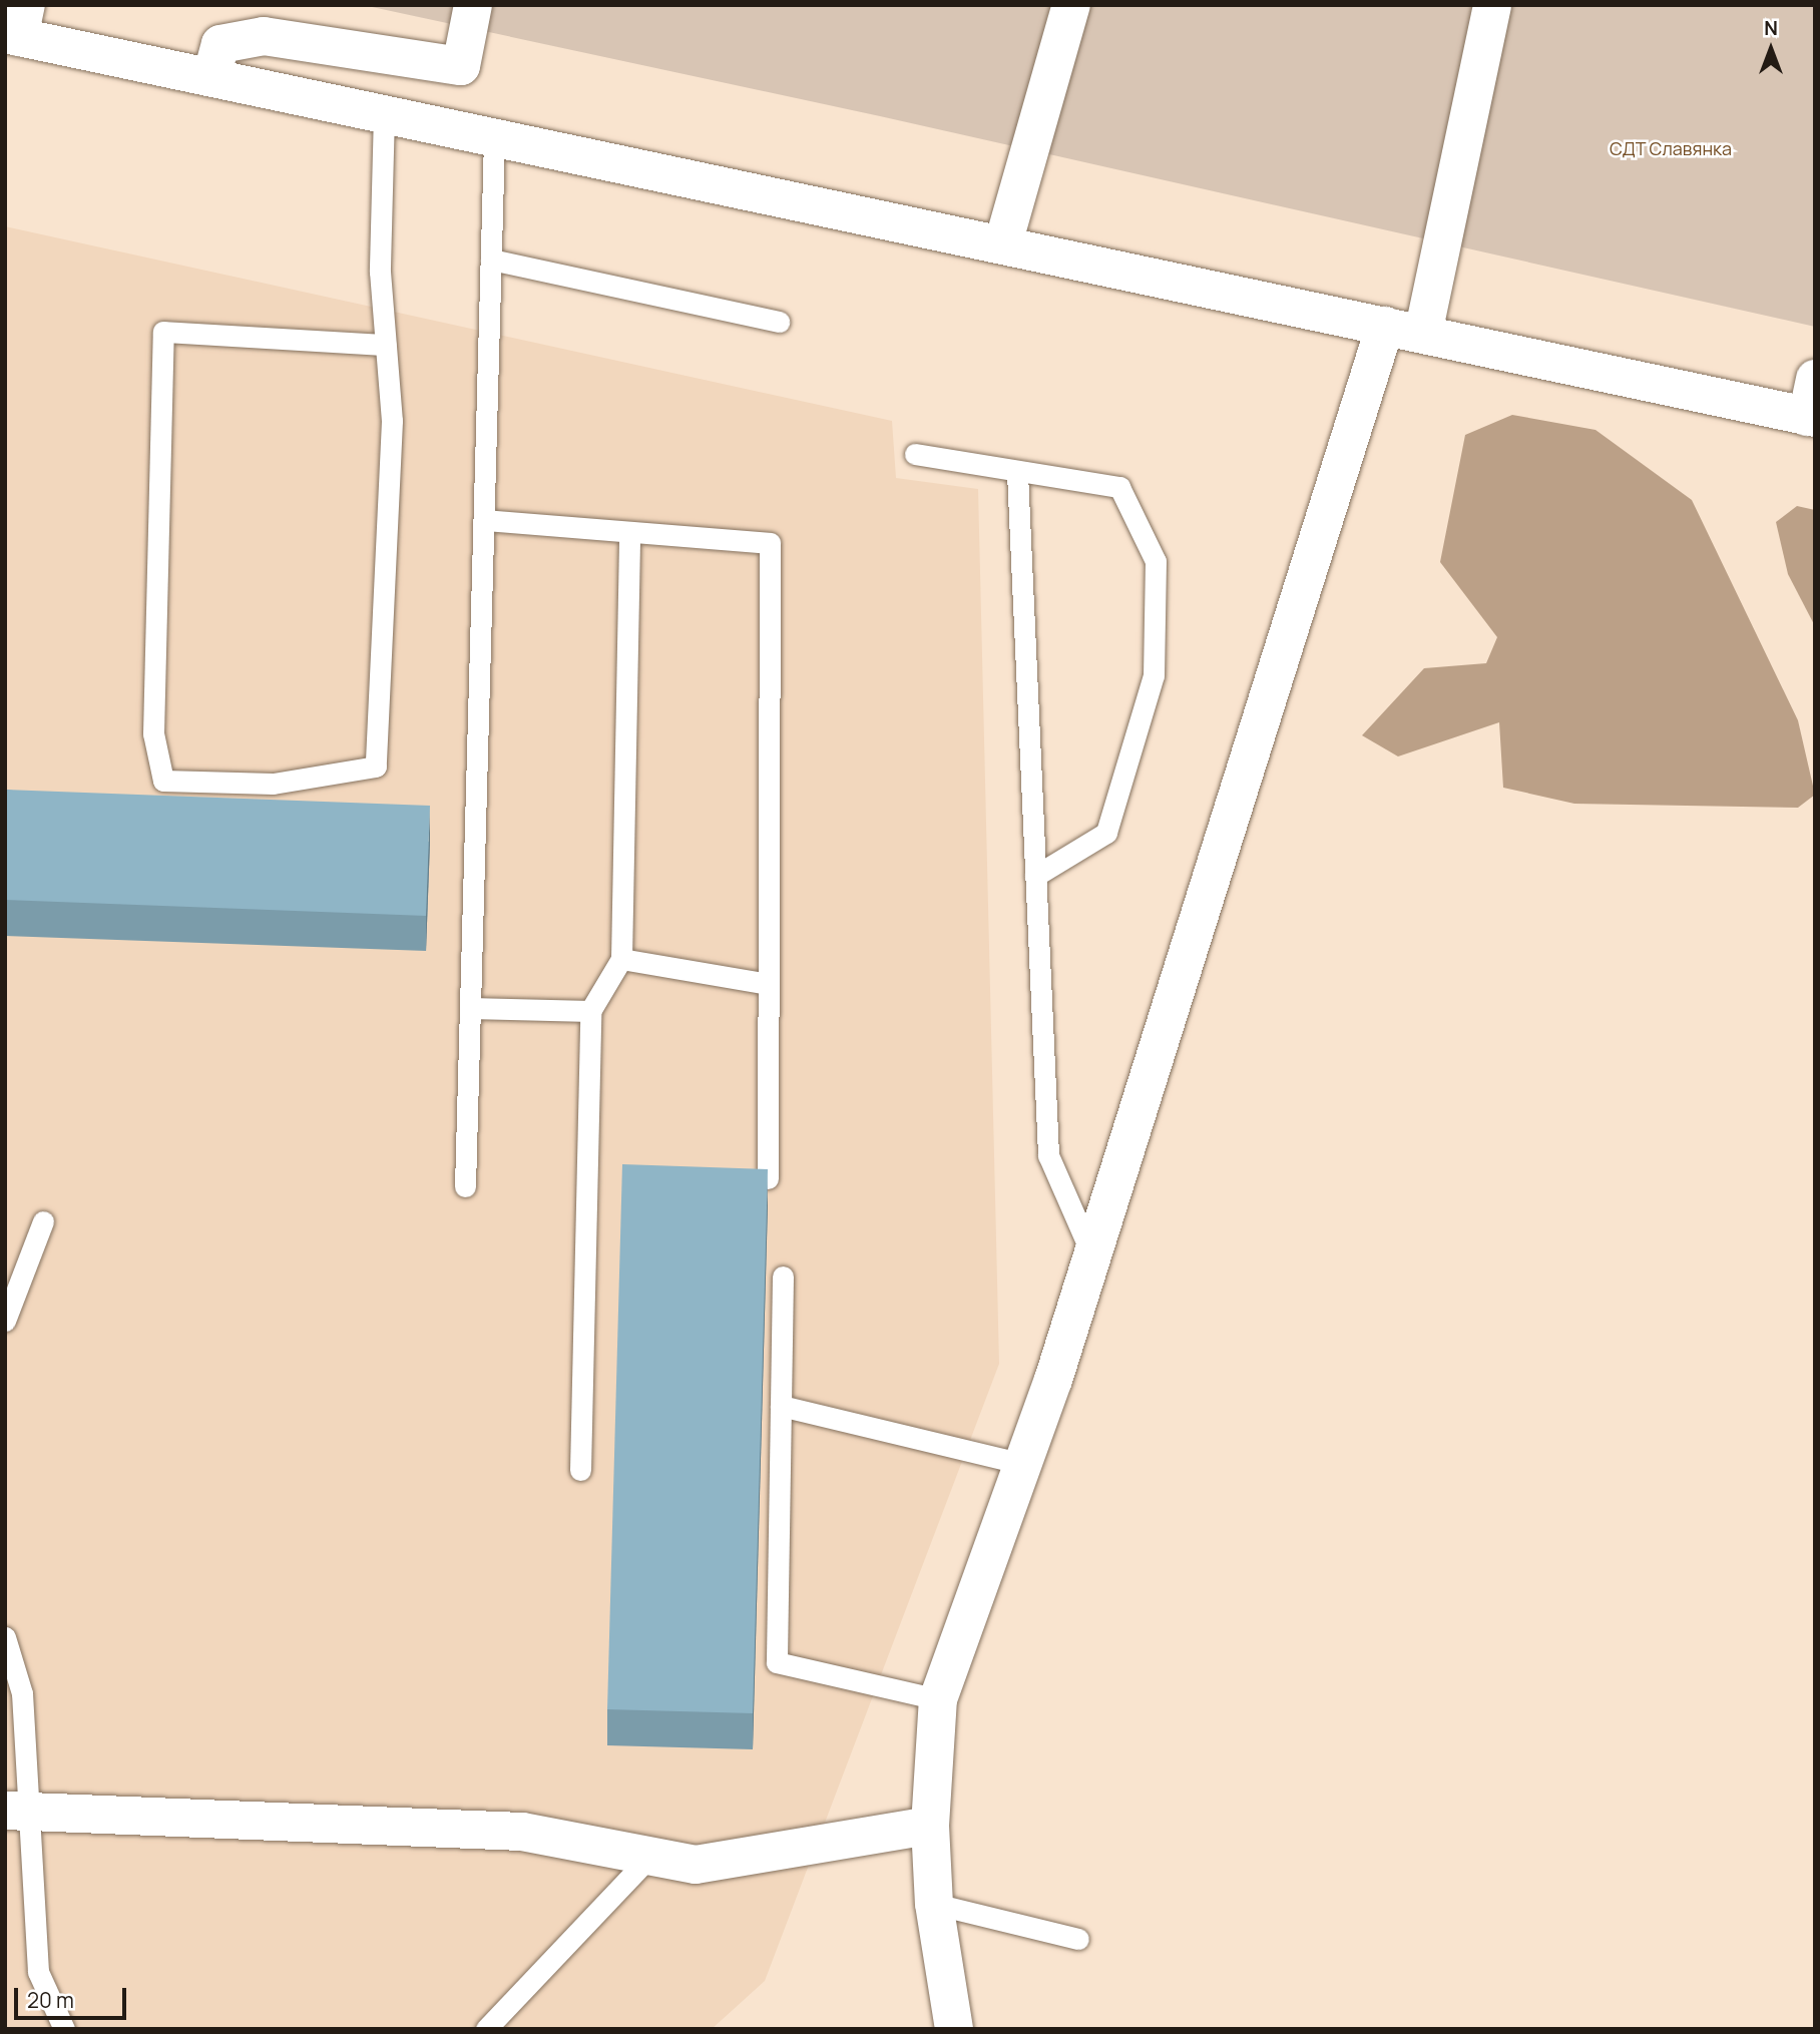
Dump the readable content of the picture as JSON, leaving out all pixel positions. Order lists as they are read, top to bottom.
{
  "parks": ["СДТ Славянка"],
  "scale_bar": "20 m",
  "north": "top"
}
